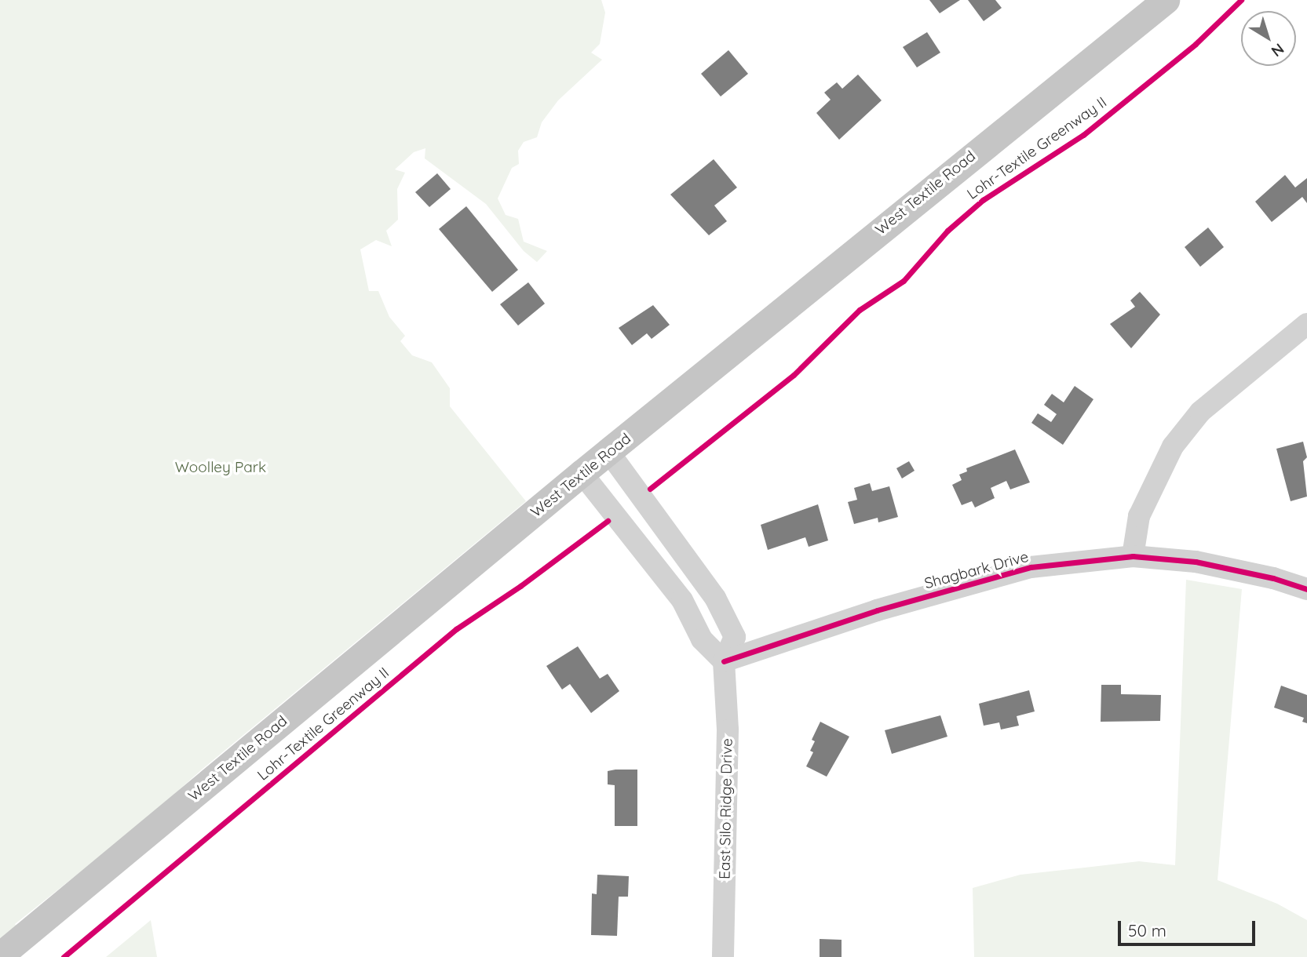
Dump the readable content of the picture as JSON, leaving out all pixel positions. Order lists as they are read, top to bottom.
{
  "streets": {
    "main road": ["West Textile Road"],
    "street": ["Shagbark Drive", "East Silo Ridge Drive"],
    "cycle path": ["Lohr-Textile Greenway II"]
  },
  "crossings": [
    ["West Textile Road", "East Silo Ridge Drive"],
    ["Shagbark Drive", "East Silo Ridge Drive"]
  ],
  "parks": ["Woolley Park"],
  "scale_bar": "50 m",
  "north": "bottom right"
}
